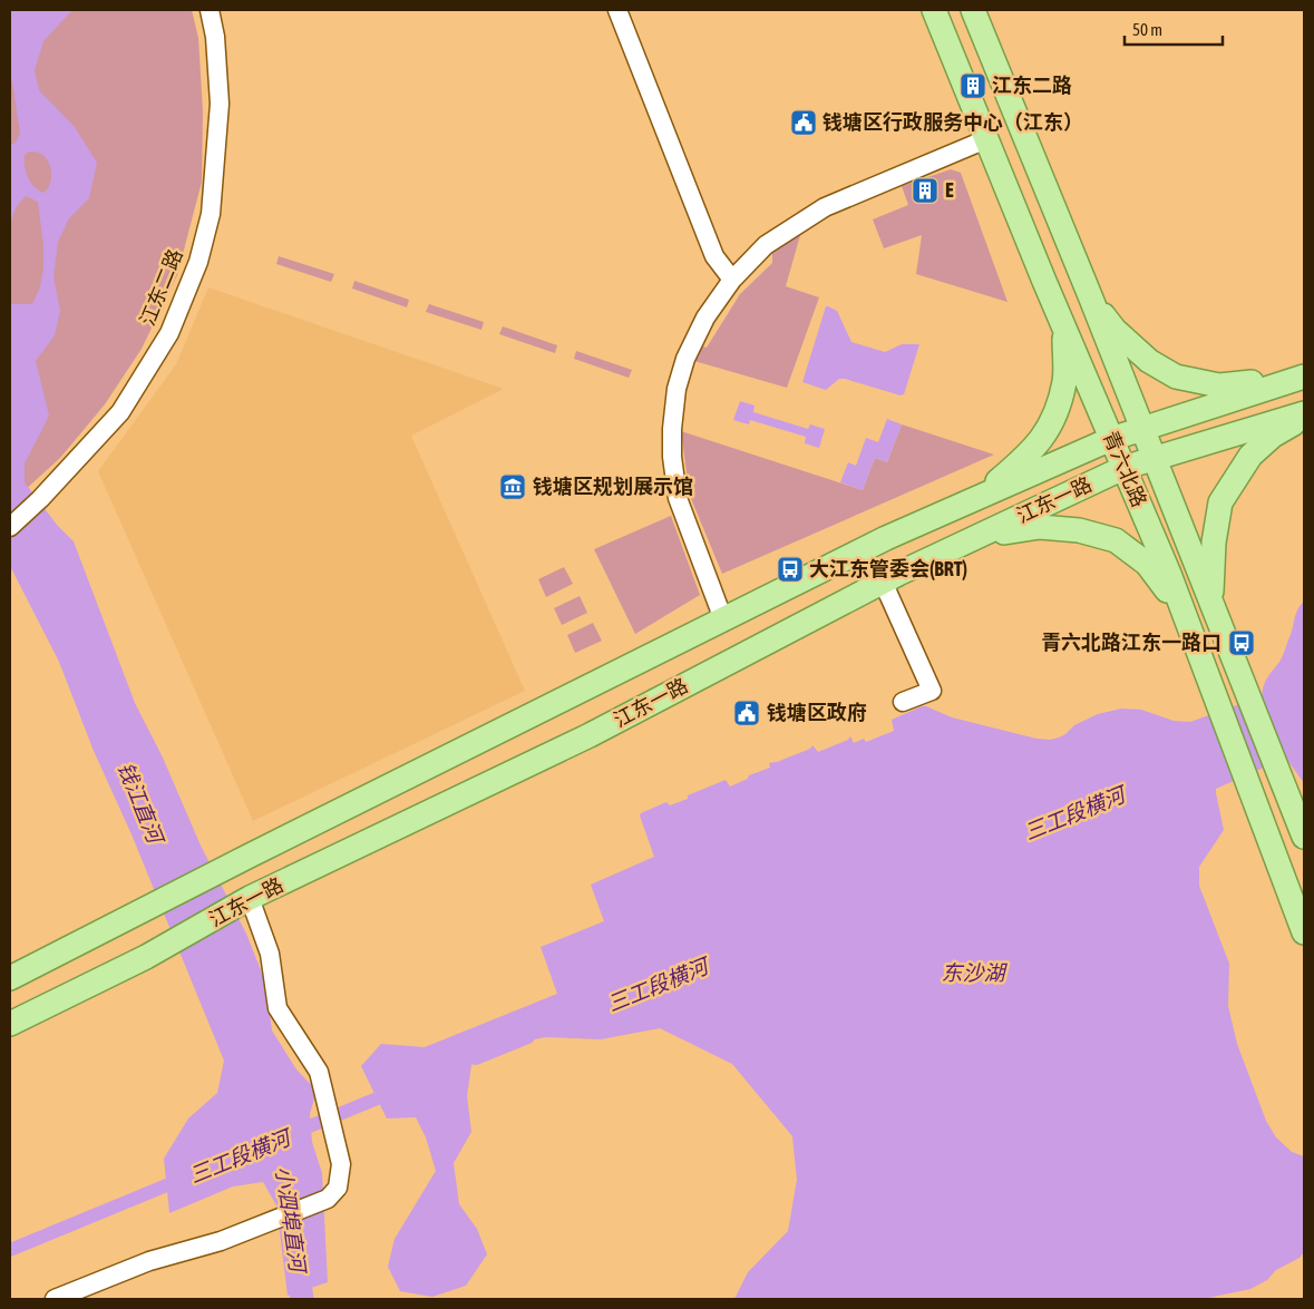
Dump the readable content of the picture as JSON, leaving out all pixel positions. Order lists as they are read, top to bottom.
{
  "streets": {
    "main road": ["青六北路", "江东一路"],
    "street": ["江东二路"]
  },
  "crossings": [
    ["青六北路", "江东一路"]
  ],
  "water": [
    "钱江直河",
    "三工段横河",
    "东沙湖",
    "小泗埠直河"
  ],
  "places": {
    "building": ["江东二路", "E"],
    "public building": ["钱塘区行政服务中心（江东）", "钱塘区政府"],
    "museum": ["钱塘区规划展示馆"],
    "bus stop": ["大江东管委会(BRT)", "青六北路江东一路口"]
  },
  "scale_bar": "50 m"
}
